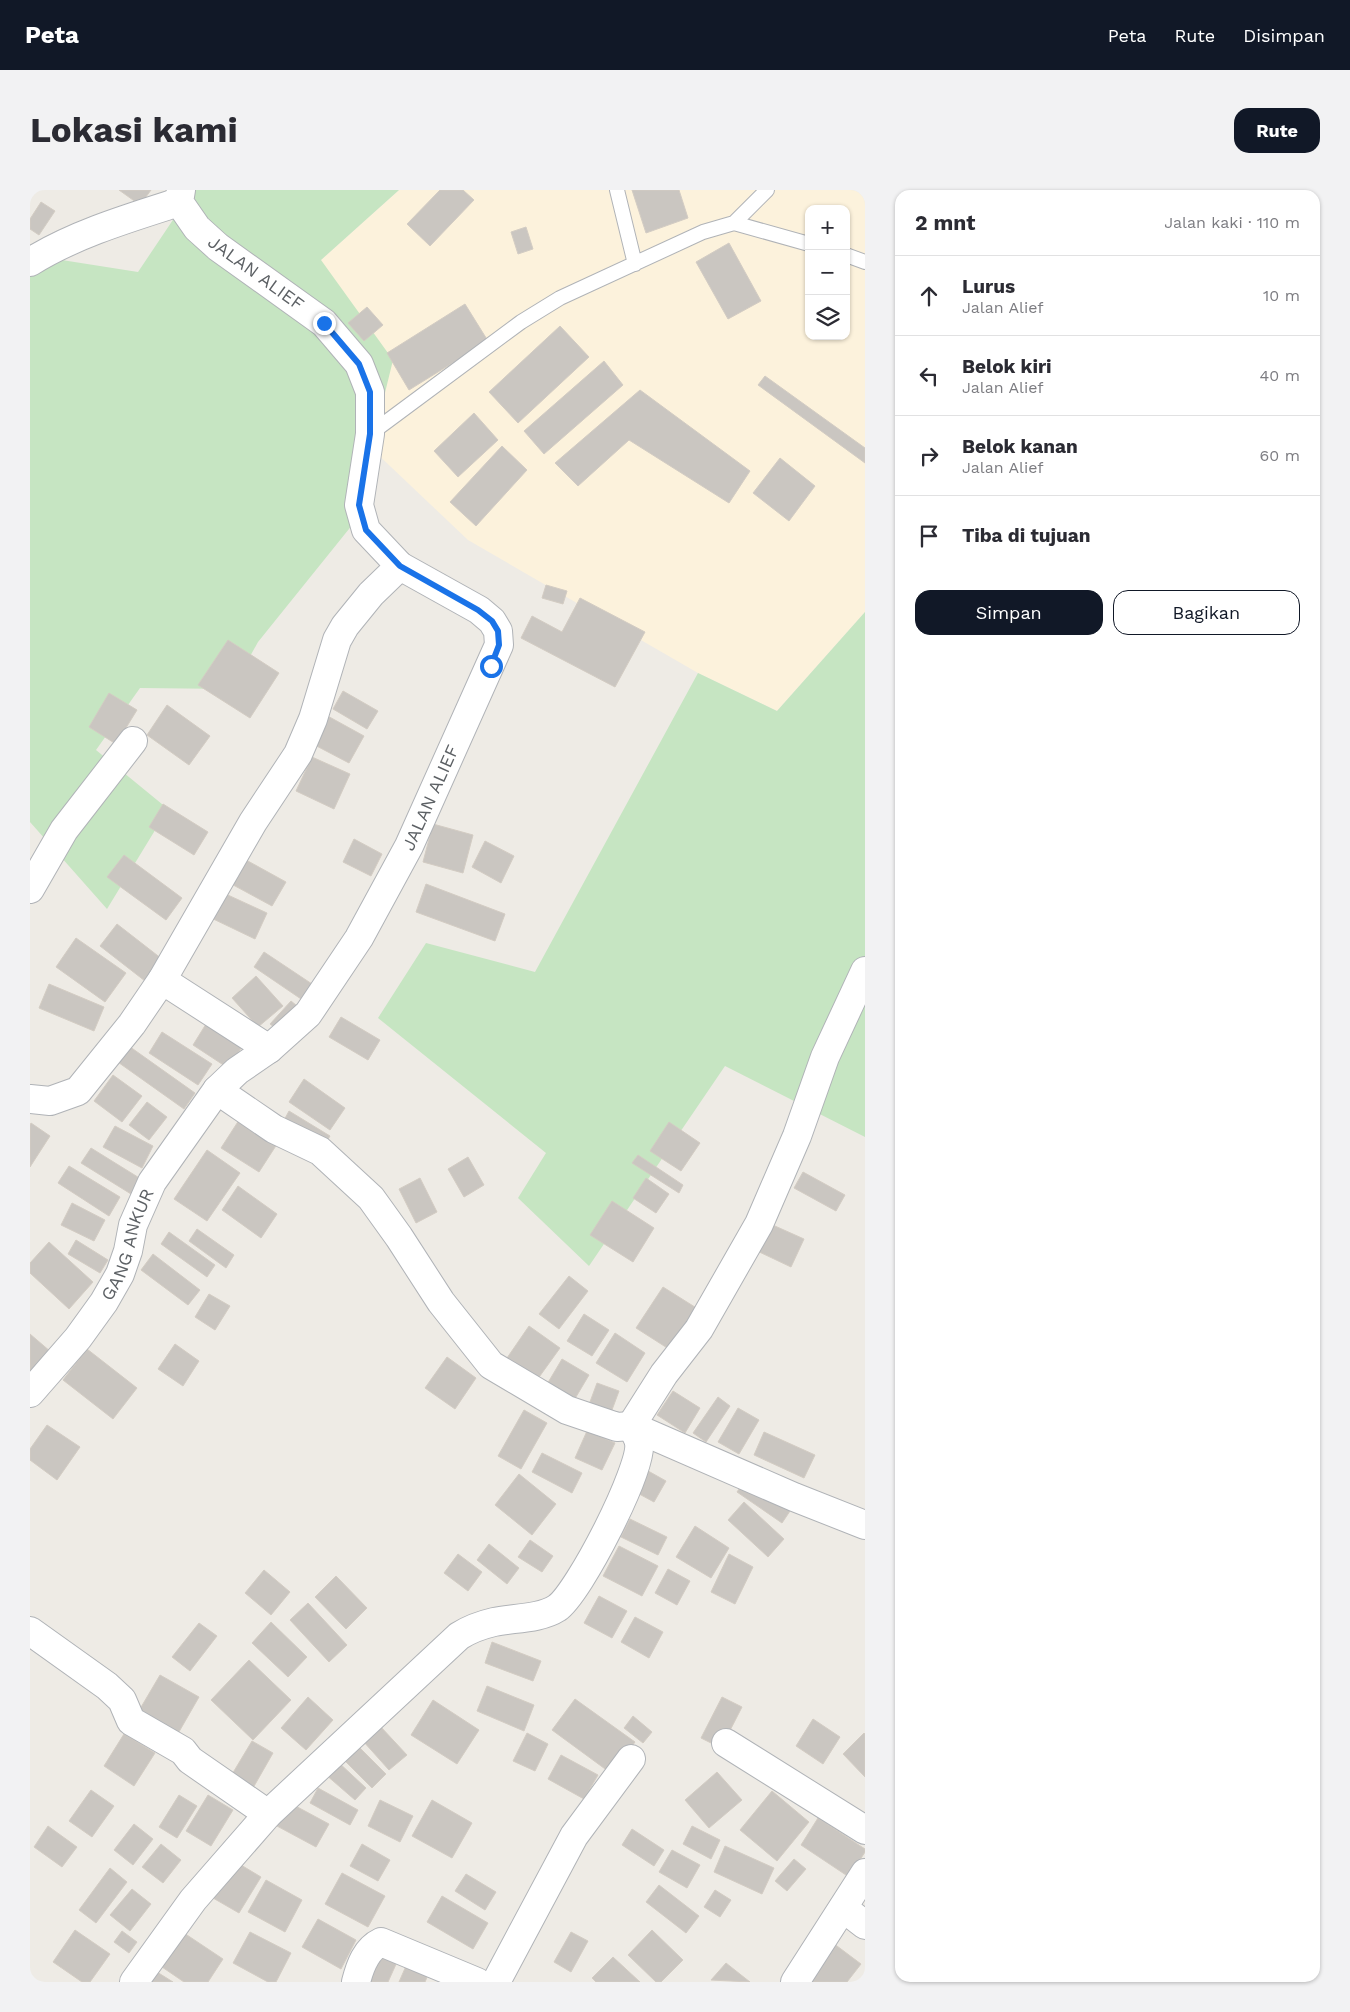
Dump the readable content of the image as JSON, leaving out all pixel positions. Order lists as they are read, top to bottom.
{
  "streets": {
    "street": ["JALAN ALIEF", "GANG ANKUR"]
  },
  "crossings": [
    ["JALAN ALIEF", "GANG ANKUR"]
  ],
  "page": {
    "header": "Peta",
    "nav": ["Peta", "Rute", "Disimpan"],
    "buttons": [
      "Rute",
      ["Simpan", "Bagikan"]
    ],
    "title": "Lokasi kami",
    "heading": ["2 mnt", "Jalan kaki · 110 m"],
    "map_buttons": ["+", "−"],
    "list": [
      ["Lurus", "Jalan Alief", "10 m"],
      ["Belok kiri", "Jalan Alief", "40 m"],
      ["Belok kanan", "Jalan Alief", "60 m"],
      "Tiba di tujuan"
    ]
  }
}
